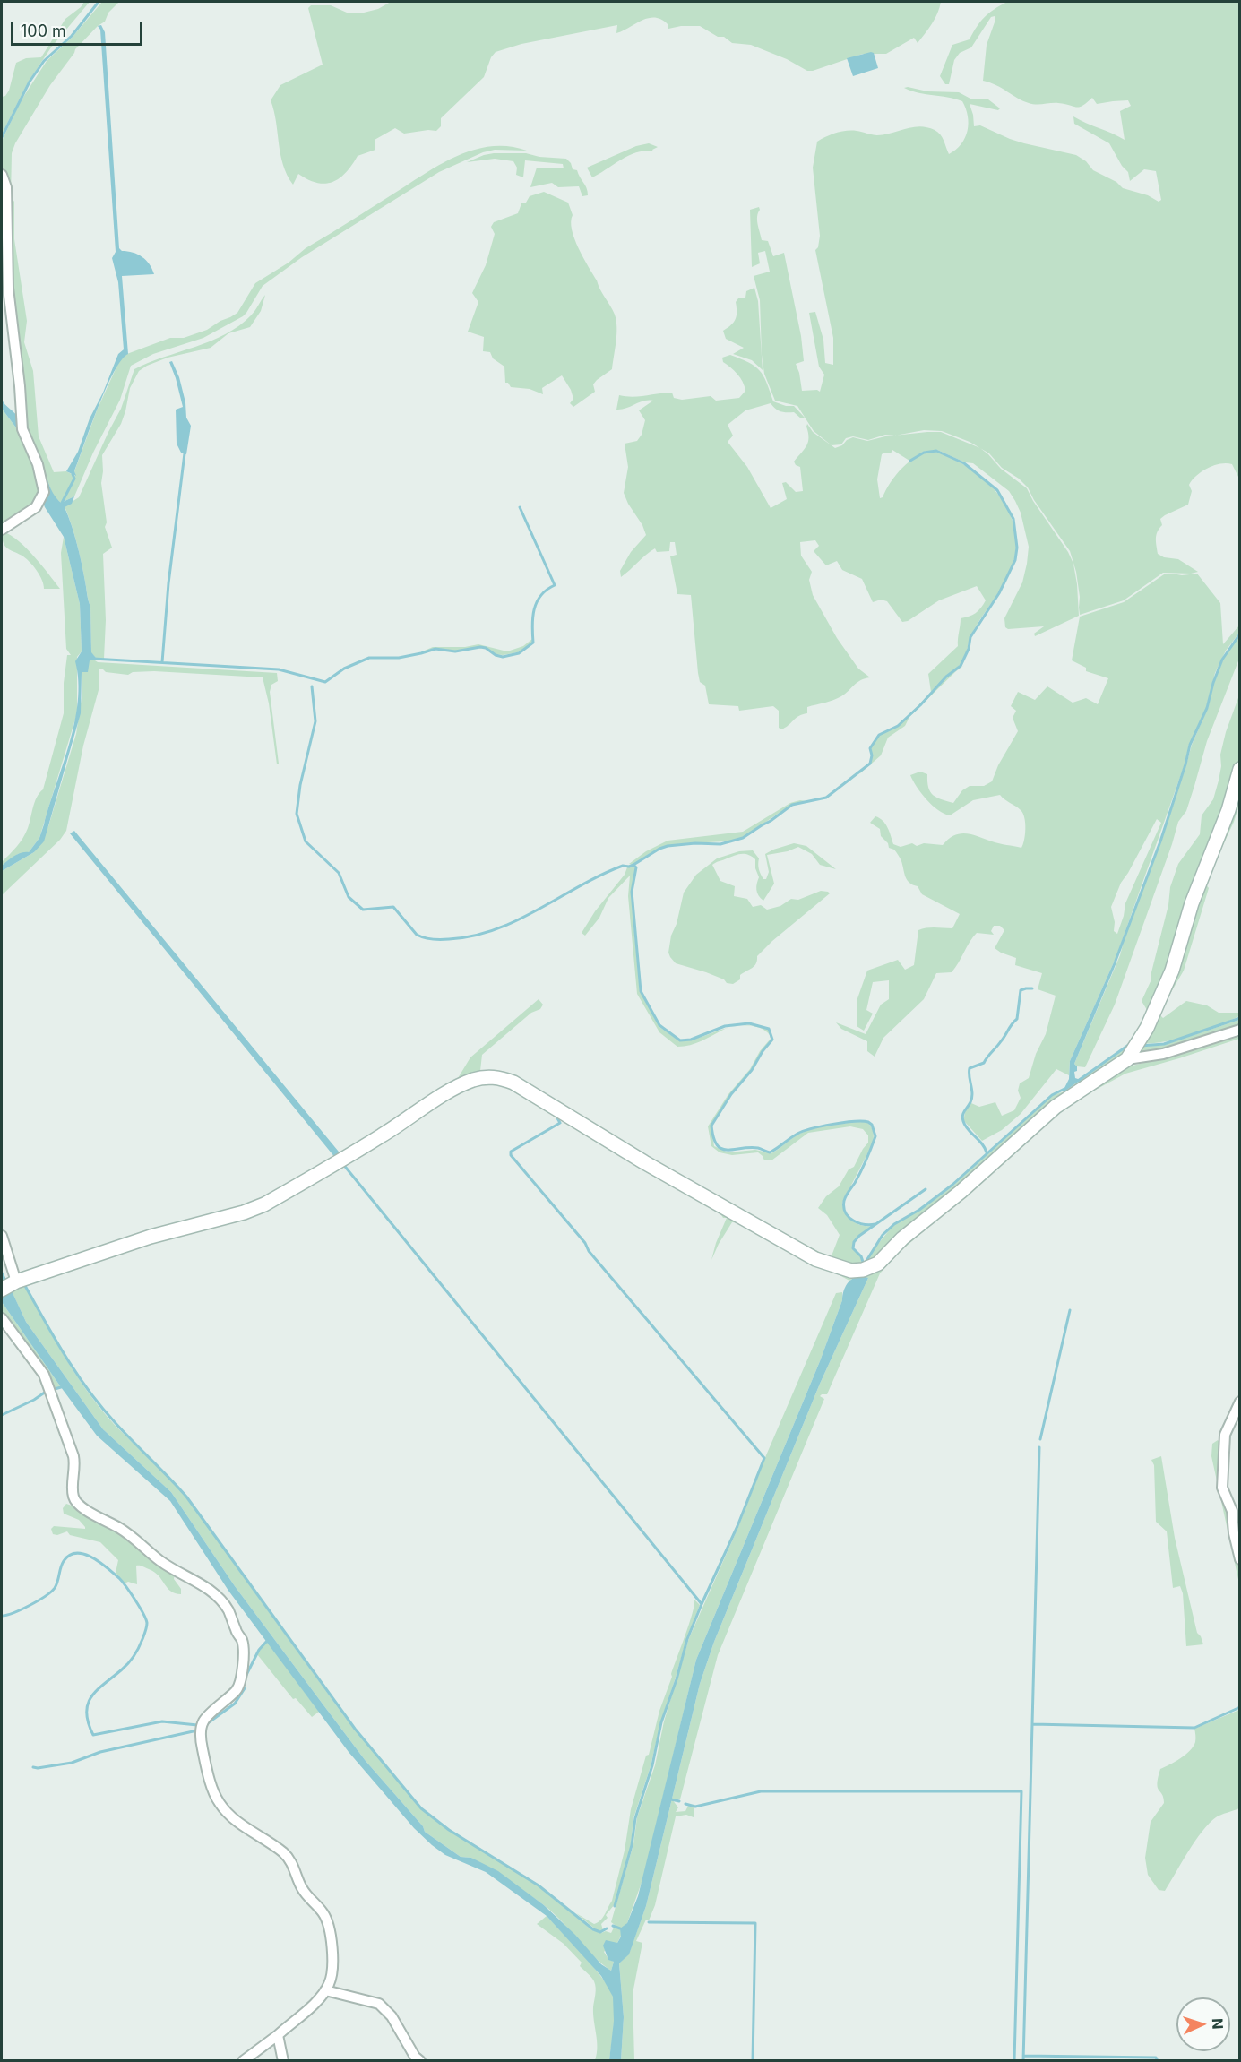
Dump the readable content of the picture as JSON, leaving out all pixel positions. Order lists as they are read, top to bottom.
{
  "scale_bar": "100 m",
  "north": "right"
}
